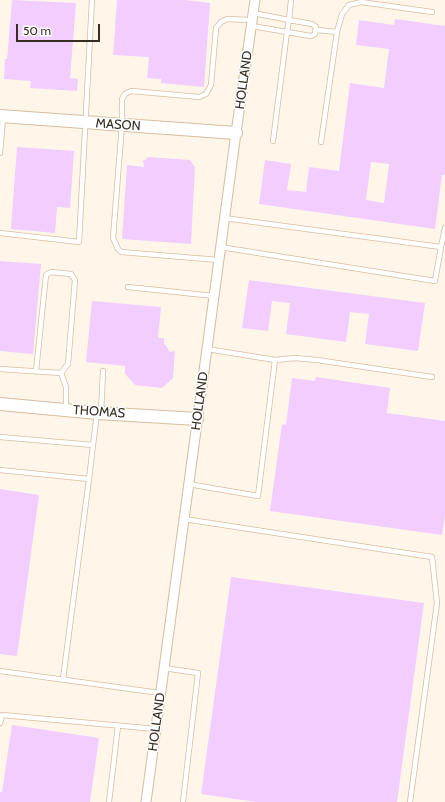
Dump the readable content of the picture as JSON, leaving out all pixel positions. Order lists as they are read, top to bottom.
{
  "streets": {
    "street": ["HOLLAND", "MASON", "THOMAS"]
  },
  "crossings": [
    ["HOLLAND", "MASON"],
    ["HOLLAND", "THOMAS"]
  ],
  "scale_bar": "50 m"
}
